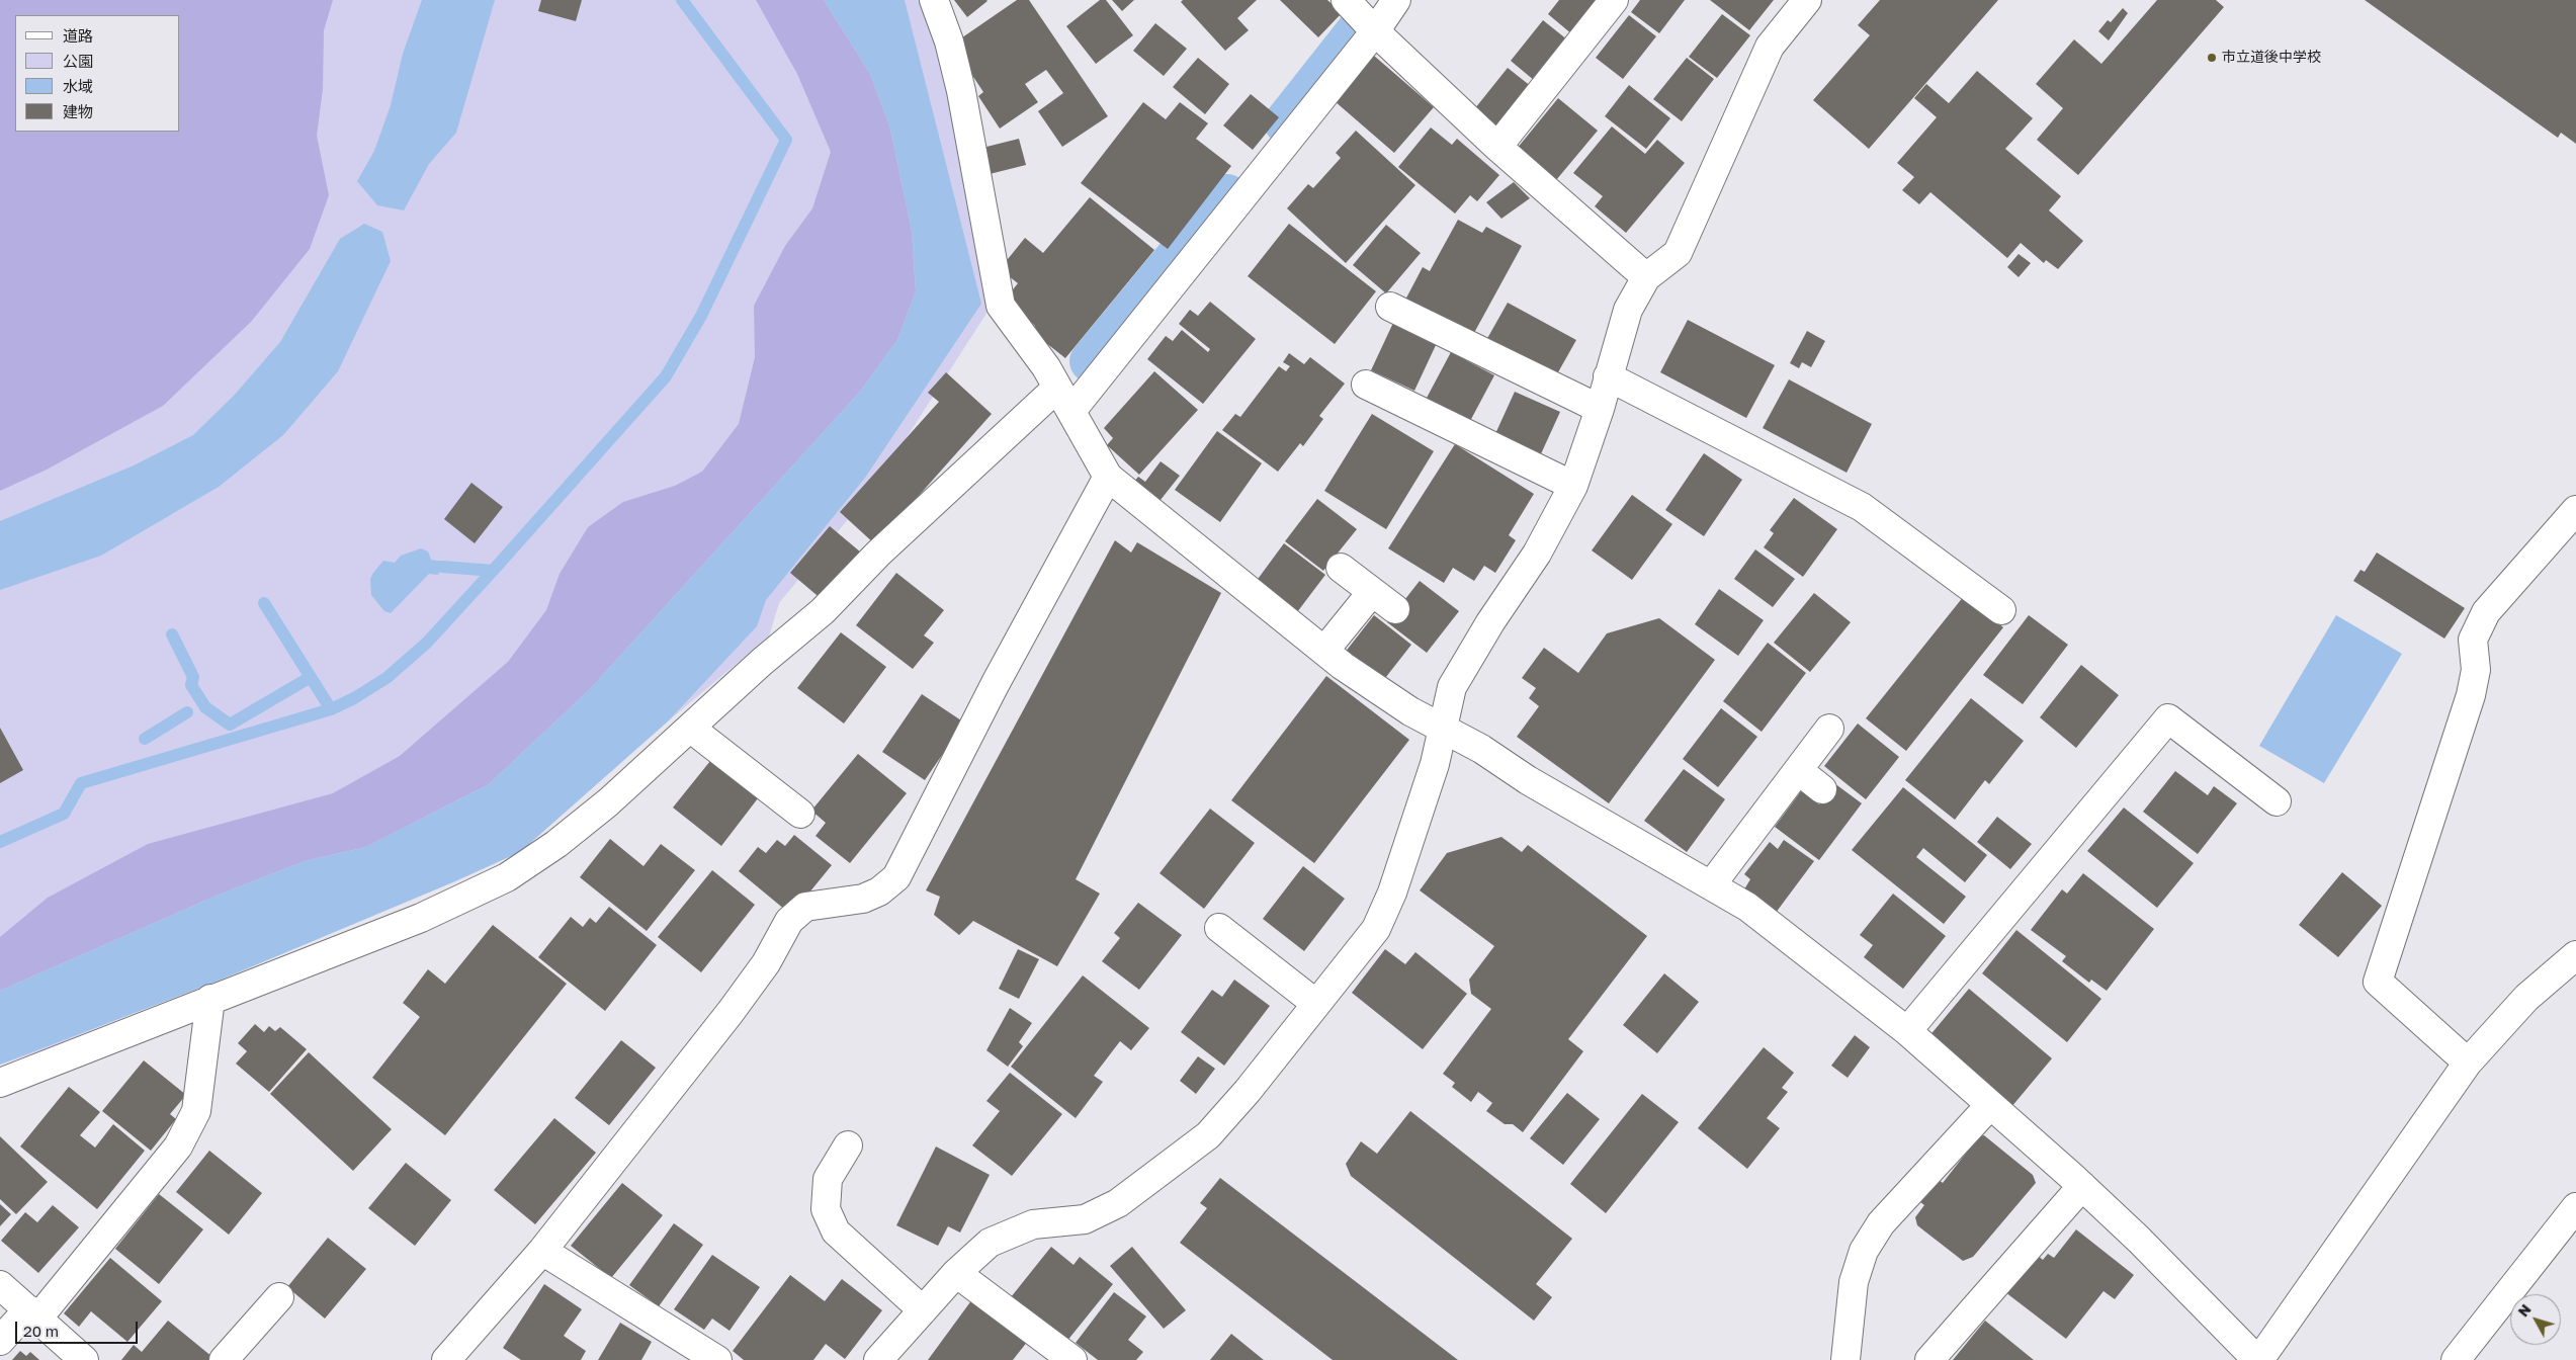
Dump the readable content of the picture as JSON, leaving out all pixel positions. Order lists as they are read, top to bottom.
{
  "places": ["市立道後中学校"],
  "legend": [
    "道路",
    "公園",
    "水域",
    "建物"
  ],
  "scale_bar": "20 m",
  "north": "top left"
}
